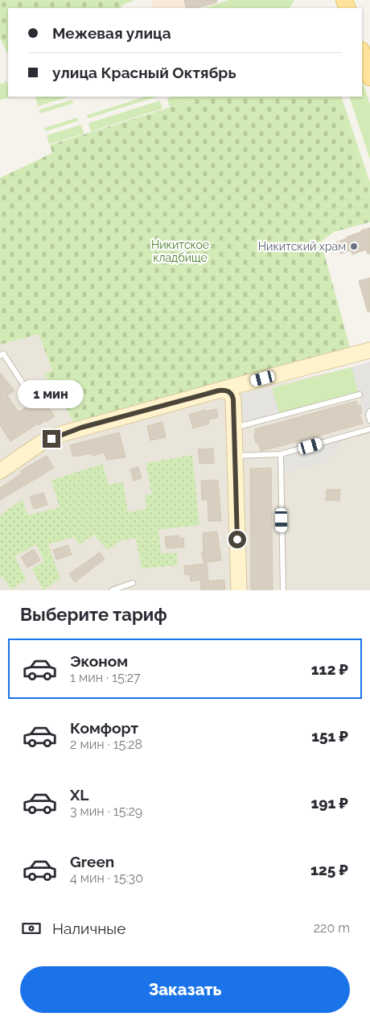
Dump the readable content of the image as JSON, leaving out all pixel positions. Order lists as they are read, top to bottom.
{
  "parks": ["Никитское кладбище"],
  "places": ["Никитский храм"],
  "page": {
    "banner": ["Межевая улица", "улица Красный Октябрь"],
    "bubble": "1 мин",
    "heading": "Выберите тариф",
    "list": [
      {
        "name": "Эконом",
        "note": "1 мин · 15:27",
        "value": "112 ₽"
      },
      {
        "name": "Комфорт",
        "note": "2 мин · 15:28",
        "value": "151 ₽"
      },
      {
        "name": "XL",
        "note": "3 мин · 15:29",
        "value": "191 ₽"
      },
      {
        "name": "Green",
        "note": "4 мин · 15:30",
        "value": "125 ₽"
      }
    ],
    "pay": ["Наличные", "220 m"],
    "buttons": "Заказать"
  }
}
